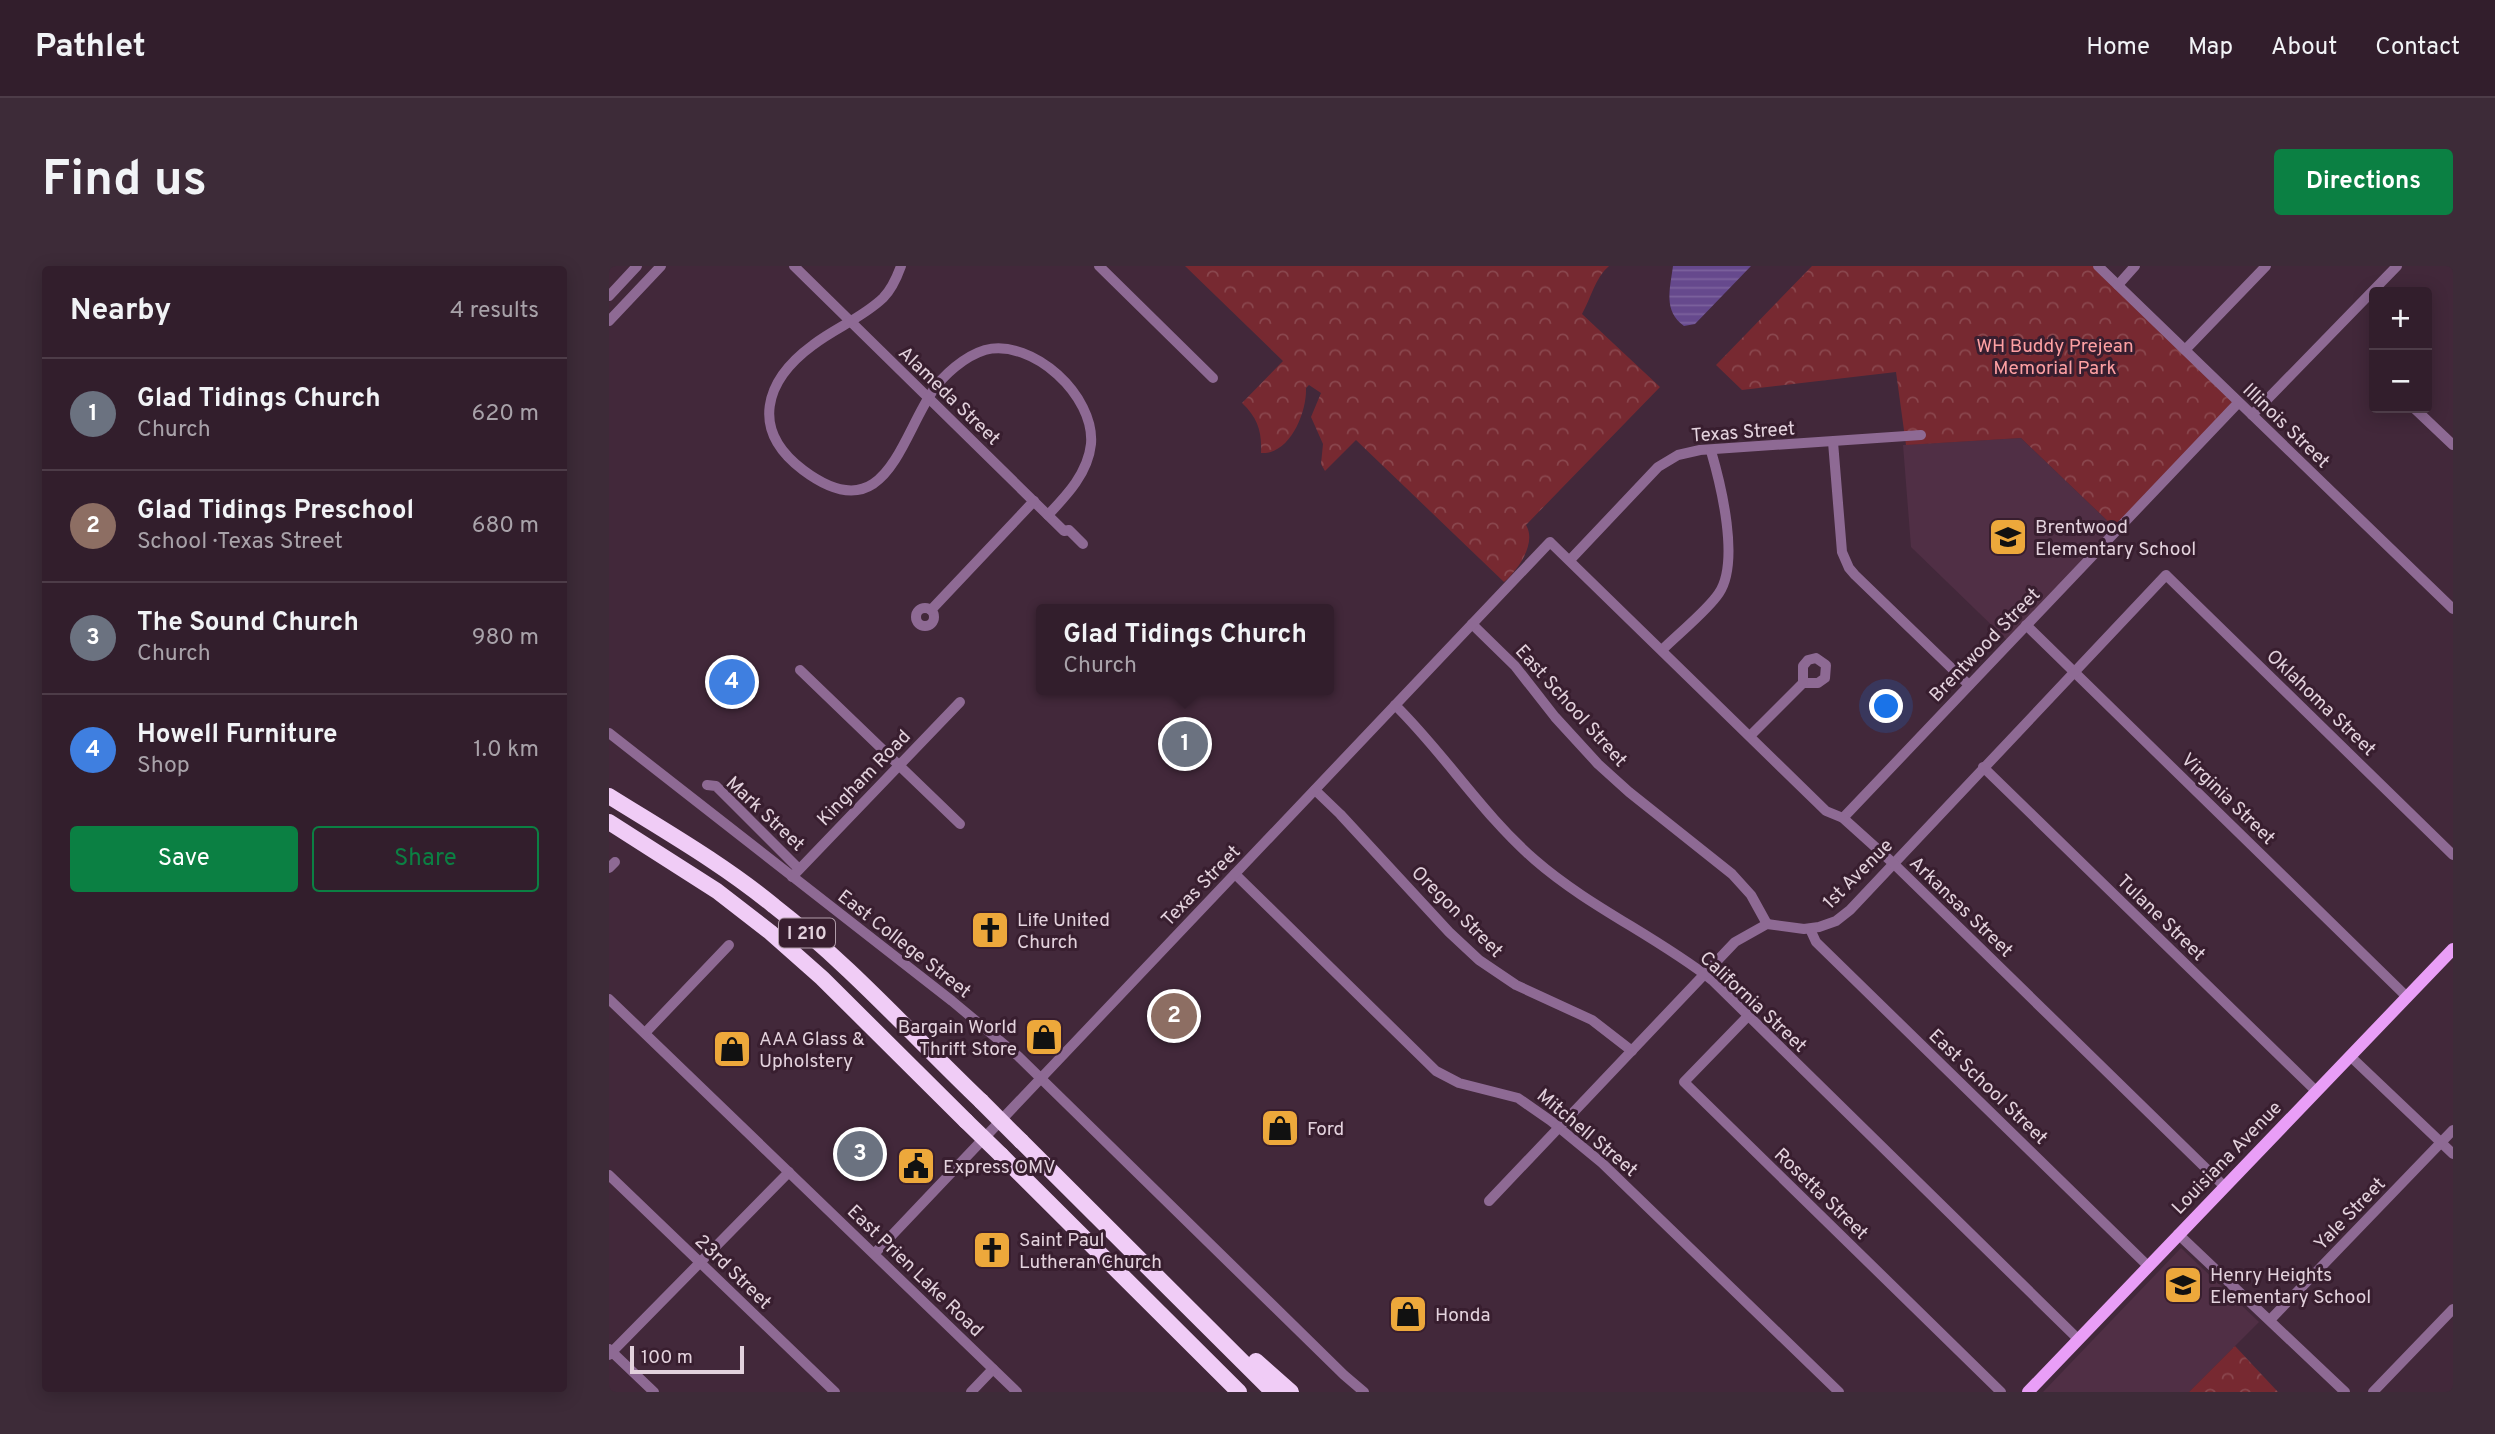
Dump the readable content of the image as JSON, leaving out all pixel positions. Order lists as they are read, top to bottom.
{
  "streets": {
    "highway": ["I 210"],
    "main road": ["Louisiana Avenue"],
    "street": [
      "Alameda Street",
      "Illinois Street",
      "Texas Street",
      "Brentwood Street",
      "Oklahoma Street",
      "East School Street",
      "Kingham Road",
      "Virginia Street",
      "Mark Street",
      "1st Avenue",
      "Arkansas Street",
      "Oregon Street",
      "Tulane Street",
      "East College Street",
      "California Street",
      "Mitchell Street",
      "Rosetta Street",
      "Yale Street",
      "East Prien Lake Road",
      "23rd Street"
    ]
  },
  "crossings": [
    ["Illinois Street", "Brentwood Street"],
    ["Texas Street", "East School Street"],
    ["Texas Street", "Arkansas Street"],
    ["Texas Street", "Oregon Street"],
    ["Texas Street", "East College Street"],
    ["Texas Street", "California Street"],
    ["Texas Street", "Mitchell Street"],
    ["Texas Street", "East Prien Lake Road"],
    ["Brentwood Street", "Virginia Street"],
    ["Brentwood Street", "Arkansas Street"],
    ["Oklahoma Street", "1st Avenue"],
    ["East School Street", "1st Avenue"],
    ["East School Street", "Louisiana Avenue"],
    ["Kingham Road", "Mark Street"],
    ["Kingham Road", "East College Street"],
    ["Virginia Street", "1st Avenue"],
    ["Virginia Street", "Louisiana Avenue"],
    ["Mark Street", "East College Street"],
    ["1st Avenue", "Arkansas Street"],
    ["1st Avenue", "Tulane Street"],
    ["Arkansas Street", "Louisiana Avenue"],
    ["Tulane Street", "Louisiana Avenue"],
    ["California Street", "Louisiana Avenue"],
    ["California Street", "Rosetta Street"]
  ],
  "parks": ["WH Buddy Prejean Memorial Park"],
  "places": {
    "school or university": ["Brentwood Elementary School", "Henry Heights Elementary School"],
    "church": ["Life United Church", "Saint Paul Lutheran Church"],
    "shop": [
      "Bargain World Thrift Store",
      "AAA Glass & Upholstery",
      "Ford",
      "Honda"
    ],
    "public building": ["Express OMV"]
  },
  "scale_bar": "100 m",
  "page": {
    "header": "Pathlet",
    "nav": [
      "Home",
      "Map",
      "About",
      "Contact"
    ],
    "buttons": [
      "Directions",
      ["Save", "Share"]
    ],
    "title": "Find us",
    "heading": ["Nearby", "4 results"],
    "map_buttons": ["+", "−"],
    "list": [
      {
        "mark": "1",
        "name": "Glad Tidings Church",
        "note": "Church",
        "value": "620 m"
      },
      {
        "mark": "2",
        "name": "Glad Tidings Preschool",
        "note": "School · Texas Street",
        "value": "680 m"
      },
      {
        "mark": "3",
        "name": "The Sound Church",
        "note": "Church",
        "value": "980 m"
      },
      {
        "mark": "4",
        "name": "Howell Furniture",
        "note": "Shop",
        "value": "1.0 km"
      }
    ],
    "popup": ["Glad Tidings Church", "Church"],
    "pins": [
      "4",
      "1",
      "2",
      "3"
    ],
    "scale": "100 m"
  }
}
